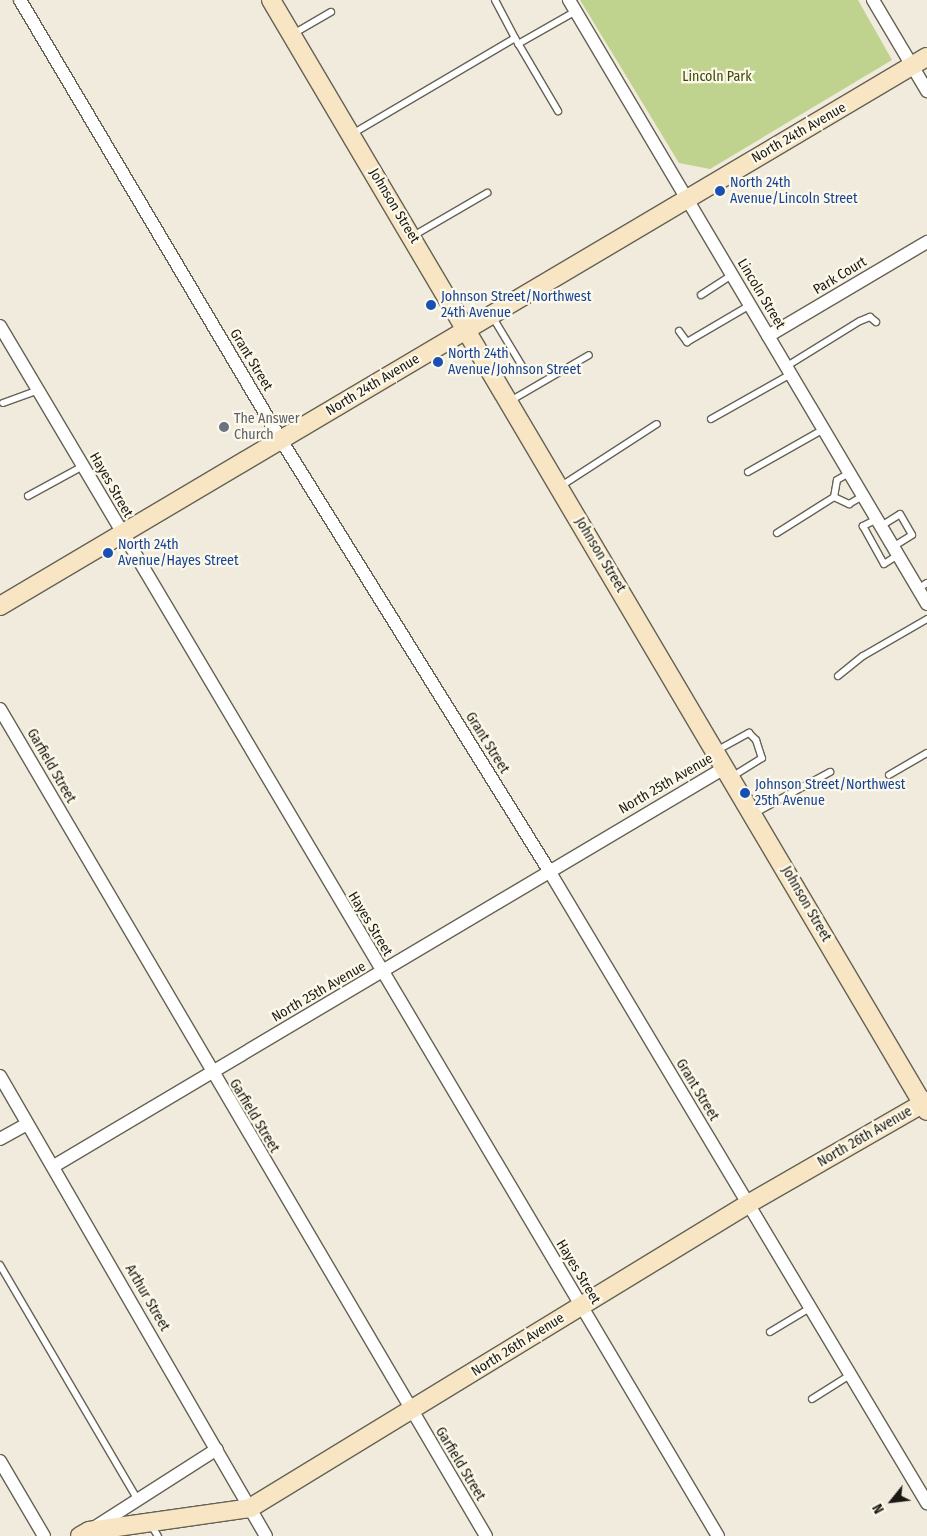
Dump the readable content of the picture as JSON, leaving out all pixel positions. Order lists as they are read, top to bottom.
{
  "streets": {
    "street": [
      "North 24th Avenue",
      "Johnson Street",
      "Park Court",
      "Lincoln Street",
      "Grant Street",
      "Hayes Street",
      "Garfield Street",
      "North 25th Avenue",
      "North 26th Avenue",
      "Arthur Street"
    ]
  },
  "crossings": [
    ["North 24th Avenue", "Johnson Street"],
    ["North 24th Avenue", "Lincoln Street"],
    ["North 24th Avenue", "Grant Street"],
    ["North 24th Avenue", "Hayes Street"],
    ["Johnson Street", "North 25th Avenue"],
    ["Johnson Street", "North 26th Avenue"],
    ["Park Court", "Lincoln Street"],
    ["Grant Street", "North 25th Avenue"],
    ["Grant Street", "North 26th Avenue"],
    ["Hayes Street", "North 25th Avenue"],
    ["Hayes Street", "North 26th Avenue"],
    ["Garfield Street", "North 25th Avenue"],
    ["Garfield Street", "North 26th Avenue"],
    ["North 25th Avenue", "Arthur Street"],
    ["North 26th Avenue", "Arthur Street"]
  ],
  "parks": ["Lincoln Park"],
  "places": [
    "North 24th Avenue/Lincoln Street",
    "Johnson Street/Northwest 24th Avenue",
    "North 24th Avenue/Johnson Street",
    "The Answer Church",
    "North 24th Avenue/Hayes Street",
    "Johnson Street/Northwest 25th Avenue"
  ],
  "north": "bottom left"
}
